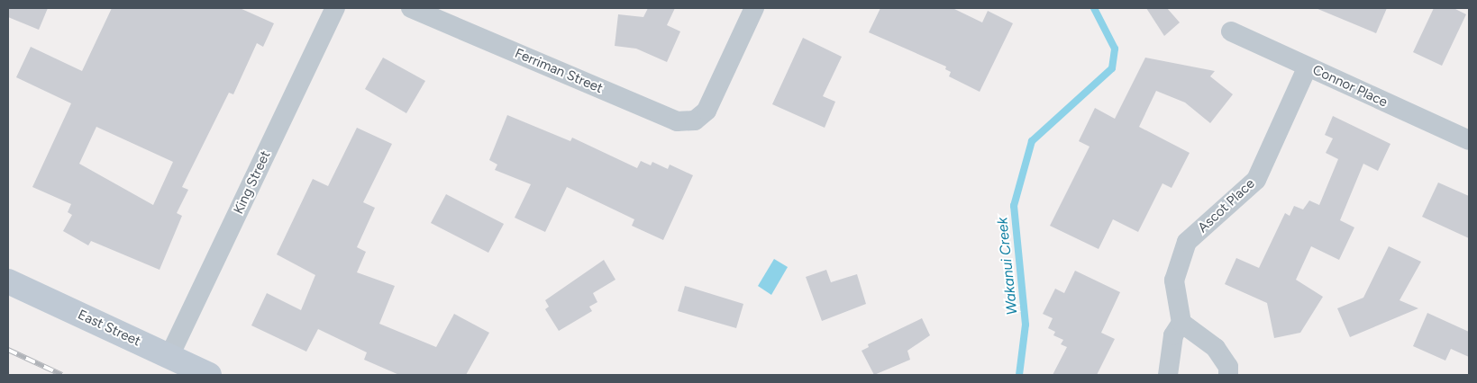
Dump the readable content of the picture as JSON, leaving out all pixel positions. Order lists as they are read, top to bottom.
{
  "streets": {
    "main road": ["East Street"],
    "street": [
      "Ferriman Street",
      "Connor Place",
      "King Street",
      "Ascot Place"
    ]
  },
  "crossings": [
    ["Connor Place", "Ascot Place"],
    ["King Street", "East Street"]
  ],
  "water": ["Wakanui Creek"]
}
